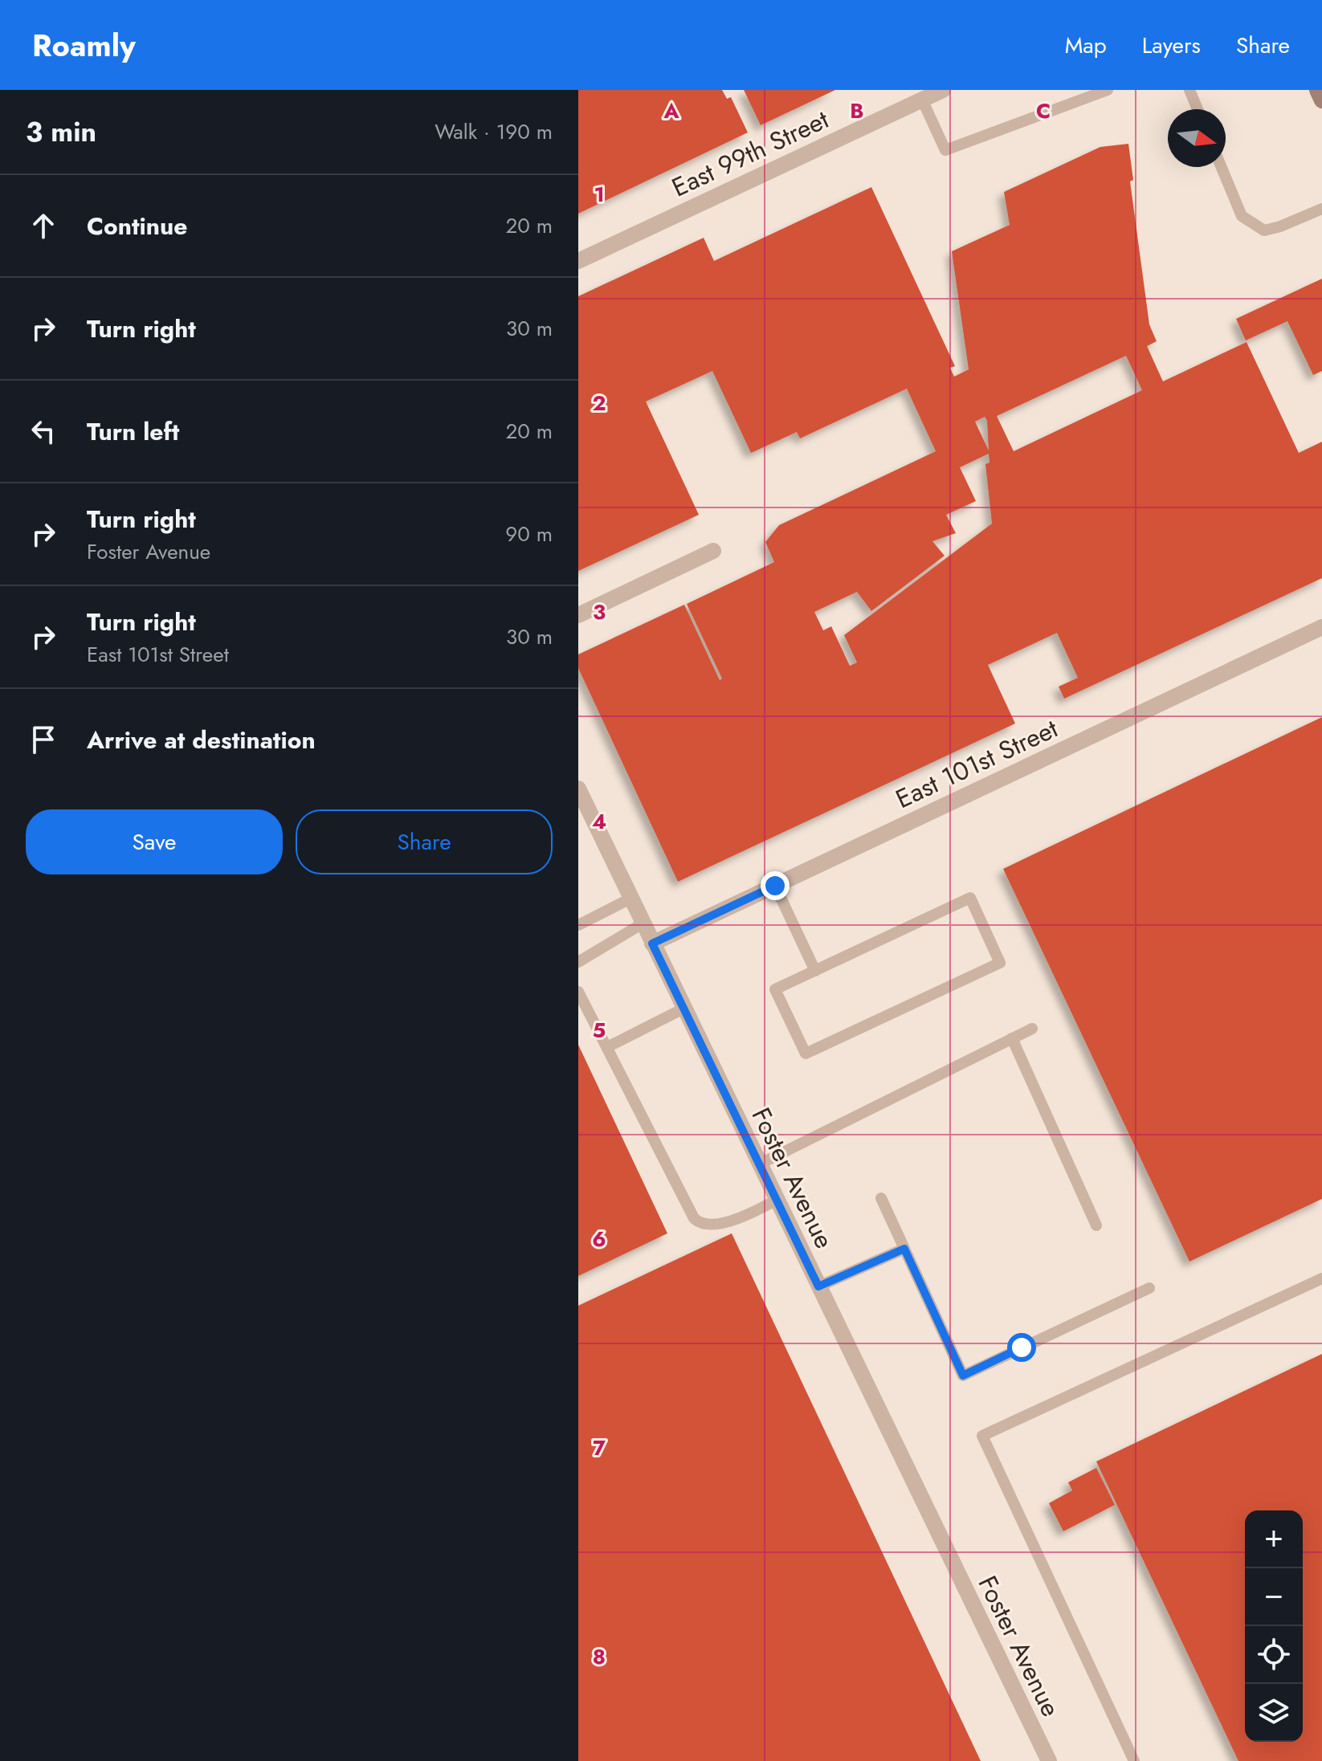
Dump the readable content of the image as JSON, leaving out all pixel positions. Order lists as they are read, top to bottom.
{
  "streets": {
    "street": ["East 99th Street", "East 101st Street", "Foster Avenue"]
  },
  "crossings": [
    ["East 101st Street", "Foster Avenue"]
  ],
  "north": "right",
  "page": {
    "header": "Roamly",
    "nav": ["Map", "Layers", "Share"],
    "heading": ["3 min", "Walk · 190 m"],
    "list": [
      ["Continue", "20 m"],
      ["Turn right", "30 m"],
      ["Turn left", "20 m"],
      ["Turn right", "Foster Avenue", "90 m"],
      ["Turn right", "East 101st Street", "30 m"],
      "Arrive at destination"
    ],
    "buttons": ["Save", "Share"],
    "map_buttons": ["+", "−"]
  },
  "grid": {
    "columns": ["A", "B", "C"],
    "rows": [
      "1",
      "2",
      "3",
      "4",
      "5",
      "6",
      "7",
      "8"
    ]
  }
}
